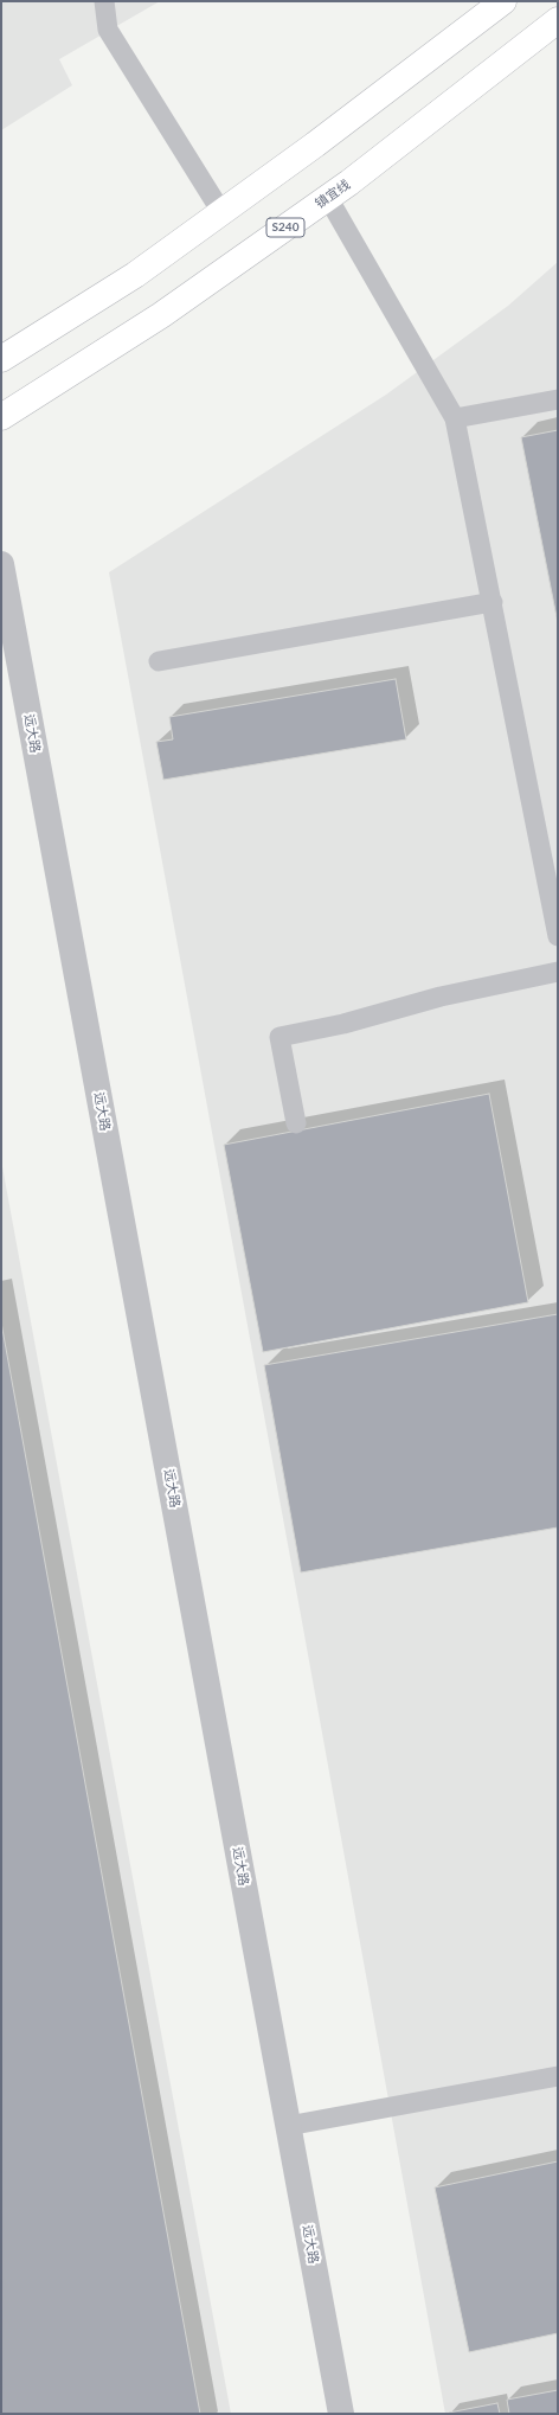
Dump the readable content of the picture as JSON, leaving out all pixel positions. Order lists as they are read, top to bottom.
{
  "streets": {
    "main road": ["镇宜线", "S240"],
    "street": ["远大路"]
  }
}
